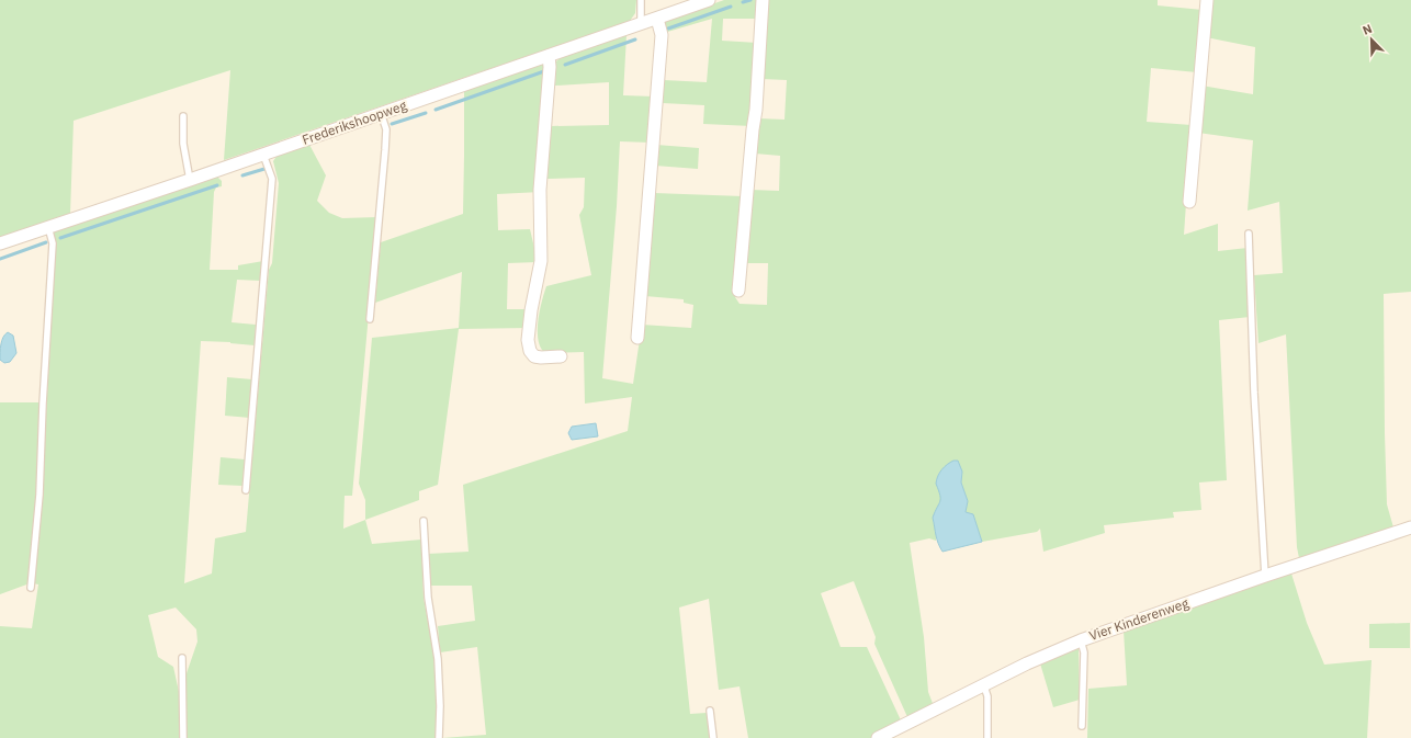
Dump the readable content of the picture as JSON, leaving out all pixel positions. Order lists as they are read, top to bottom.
{
  "streets": {
    "street": ["Frederikshoopweg", "Vier Kinderenweg"]
  },
  "north": "top left"
}
